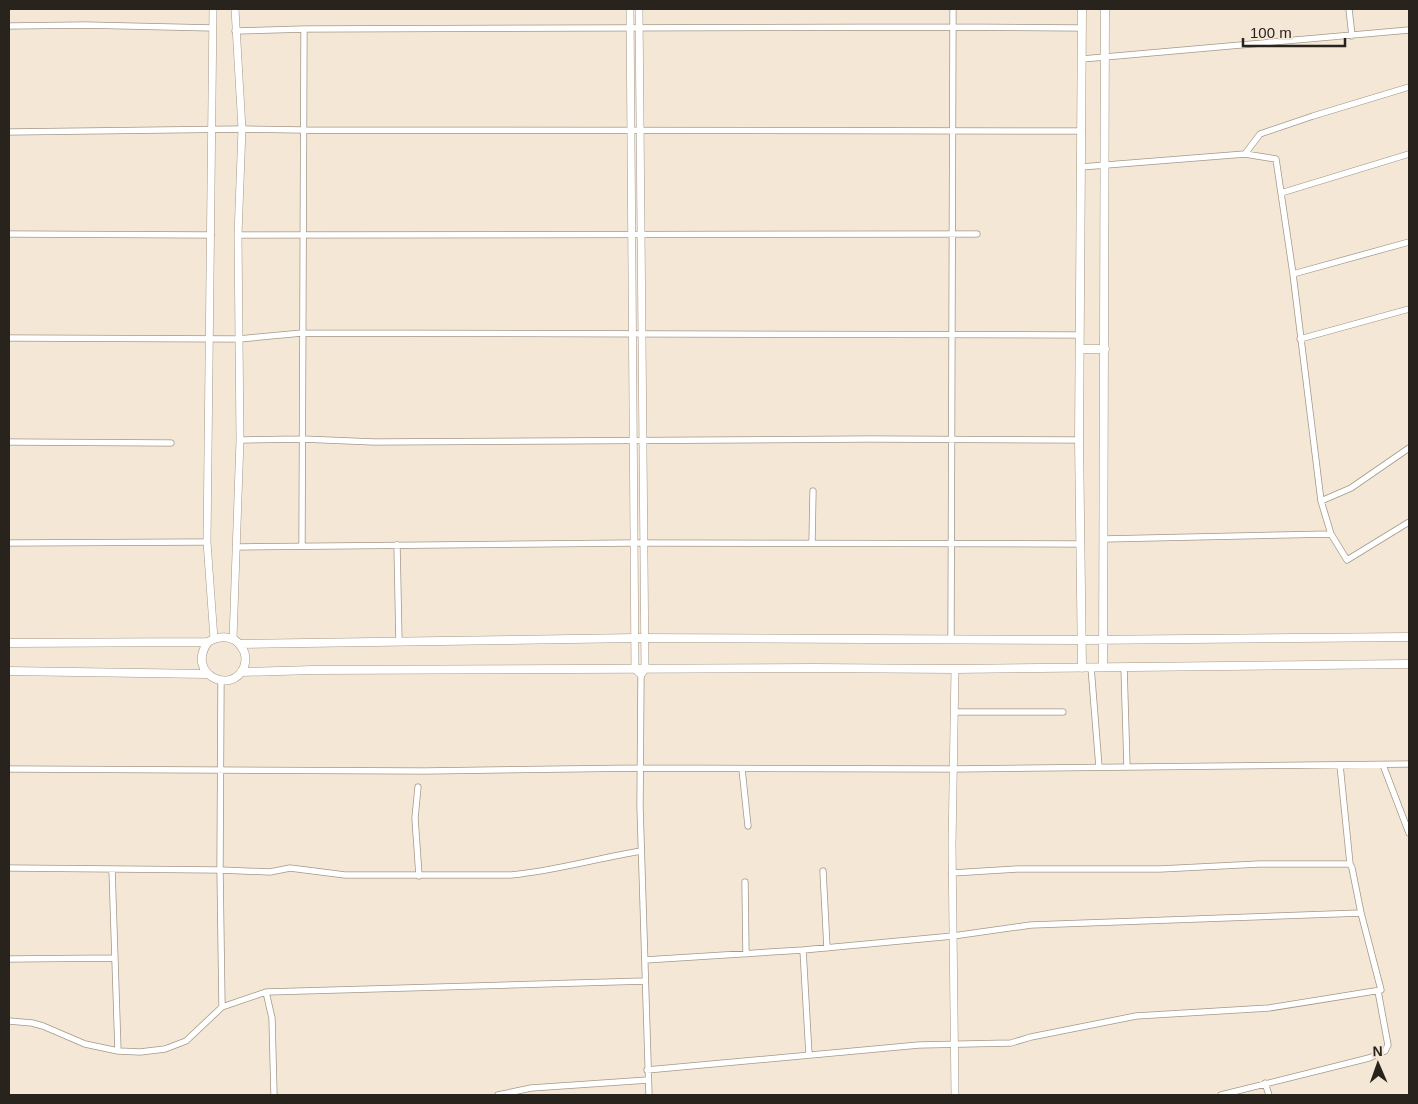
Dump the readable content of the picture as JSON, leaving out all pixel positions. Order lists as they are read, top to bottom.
{
  "scale_bar": "100 m",
  "north": "top"
}
